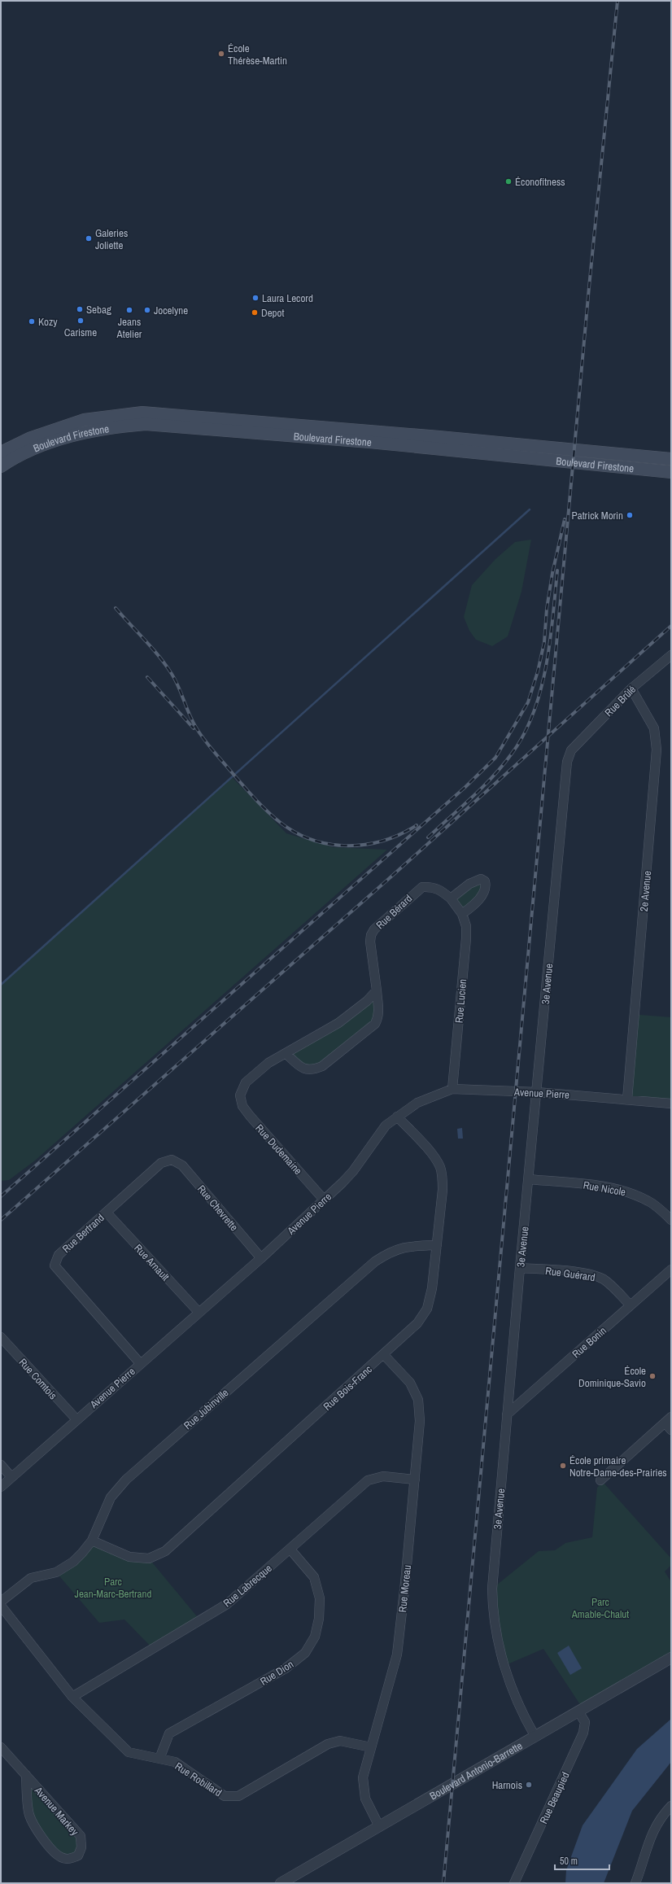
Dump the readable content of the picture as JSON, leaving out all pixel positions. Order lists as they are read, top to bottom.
{
  "streets": {
    "main road": ["Boulevard Firestone"],
    "street": [
      "Rue Brûlé",
      "2e Avenue",
      "Rue Bérard",
      "3e Avenue",
      "Rue Lucien",
      "Avenue Pierre",
      "Rue Dudemaine",
      "Rue Nicole",
      "Rue Chevrette",
      "Rue Bertrand",
      "Rue Arnault",
      "Rue Guérard",
      "Rue Bonin",
      "Rue Comtois",
      "Rue Bois-Franc",
      "Rue Jubinville",
      "Rue Labrecque",
      "Rue Moreau",
      "Rue Dion",
      "Boulevard Antonio-Barrette",
      "Rue Robillard",
      "Rue Beaupied",
      "Avenue Markey"
    ]
  },
  "crossings": [
    ["Rue Brûlé", "2e Avenue"],
    ["Rue Brûlé", "3e Avenue"],
    ["2e Avenue", "Avenue Pierre"],
    ["Rue Bérard", "Rue Lucien"],
    ["Rue Bérard", "Rue Dudemaine"],
    ["3e Avenue", "Avenue Pierre"],
    ["3e Avenue", "Rue Nicole"],
    ["3e Avenue", "Rue Guérard"],
    ["3e Avenue", "Rue Bonin"],
    ["3e Avenue", "Boulevard Antonio-Barrette"],
    ["Rue Lucien", "Avenue Pierre"],
    ["Avenue Pierre", "Rue Dudemaine"],
    ["Avenue Pierre", "Rue Chevrette"],
    ["Avenue Pierre", "Rue Bertrand"],
    ["Avenue Pierre", "Rue Arnault"],
    ["Avenue Pierre", "Rue Comtois"],
    ["Avenue Pierre", "Rue Bois-Franc"],
    ["Rue Chevrette", "Rue Bertrand"],
    ["Rue Bertrand", "Rue Arnault"],
    ["Rue Guérard", "Rue Bonin"],
    ["Rue Bois-Franc", "Rue Jubinville"],
    ["Rue Bois-Franc", "Rue Moreau"],
    ["Rue Labrecque", "Rue Moreau"],
    ["Rue Labrecque", "Rue Dion"],
    ["Rue Labrecque", "Rue Robillard"],
    ["Rue Moreau", "Boulevard Antonio-Barrette"],
    ["Rue Moreau", "Rue Robillard"],
    ["Rue Dion", "Rue Robillard"],
    ["Boulevard Antonio-Barrette", "Rue Beaupied"]
  ],
  "parks": ["Parc Jean-Marc-Bertrand", "Parc Amable-Chalut"],
  "places": [
    "École Thérèse-Martin",
    "Éconofitness",
    "Galeries Joliette",
    "Laura Lecord",
    "Sebag",
    "Jeans Atelier",
    "Jocelyne",
    "Depot",
    "Carisme",
    "Kozy",
    "Patrick Morin",
    "École Dominique-Savio",
    "École primaire Notre-Dame-des-Prairies",
    "Harnois"
  ],
  "scale_bar": "50 m"
}
